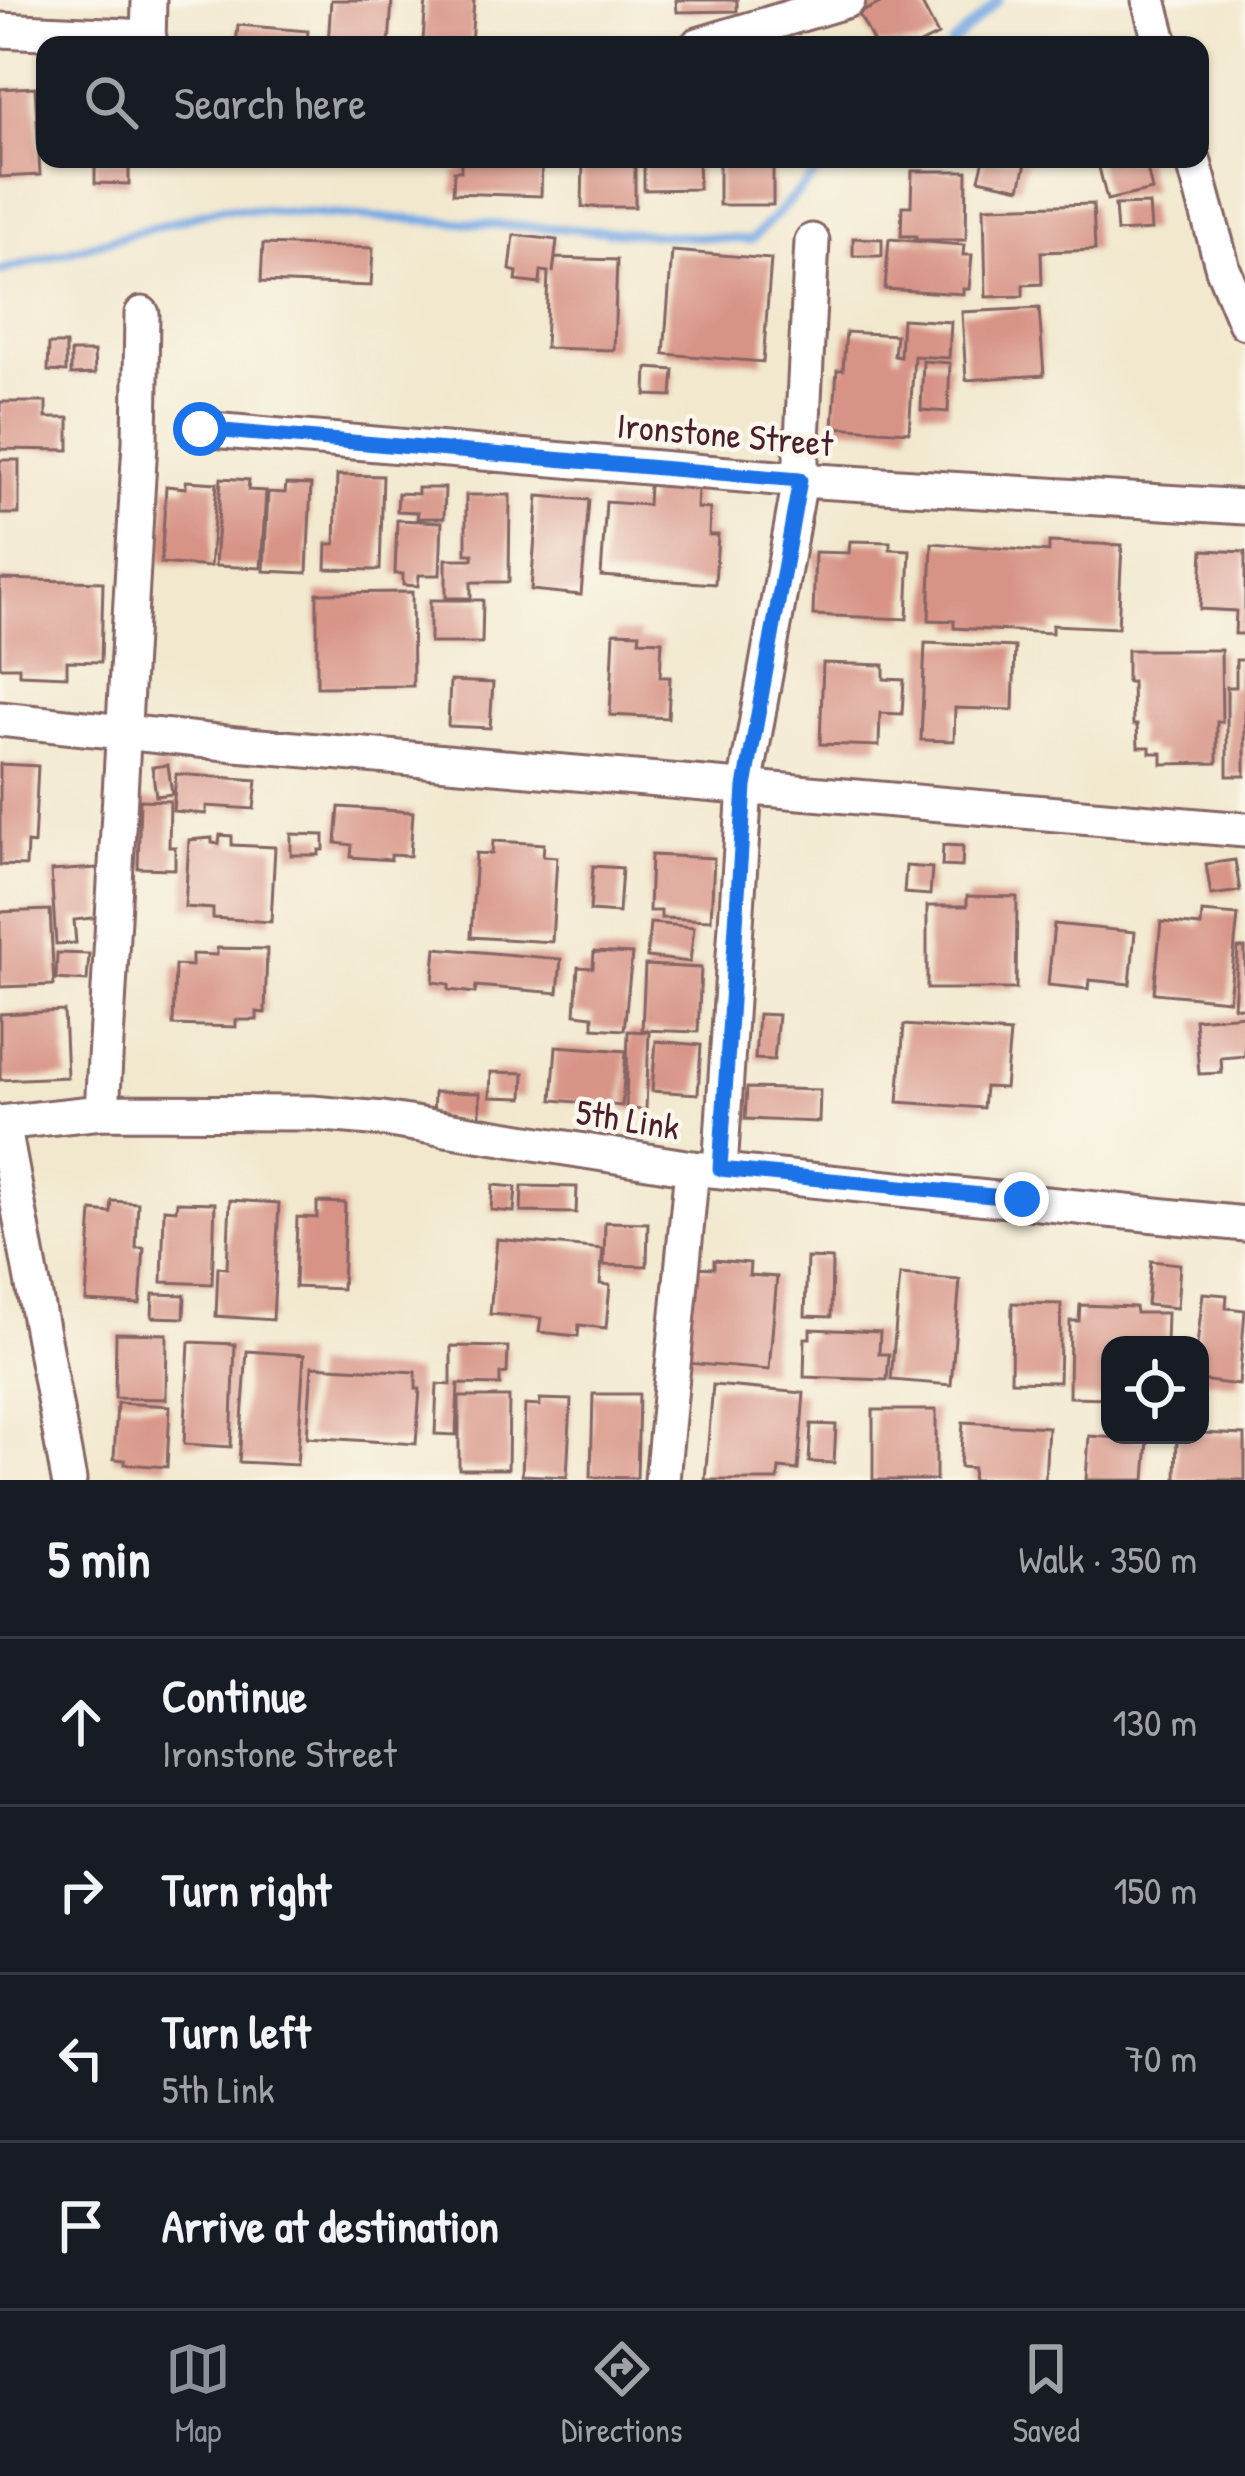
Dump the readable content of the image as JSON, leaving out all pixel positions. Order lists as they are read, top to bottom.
{
  "streets": {
    "street": ["Ironstone Street", "5th Link"]
  },
  "page": {
    "search": "Search here",
    "heading": ["5 min", "Walk · 350 m"],
    "list": [
      ["Continue", "Ironstone Street", "130 m"],
      ["Turn right", "150 m"],
      ["Turn left", "5th Link", "70 m"],
      "Arrive at destination"
    ],
    "nav": ["Map", "Directions", "Saved"]
  }
}
